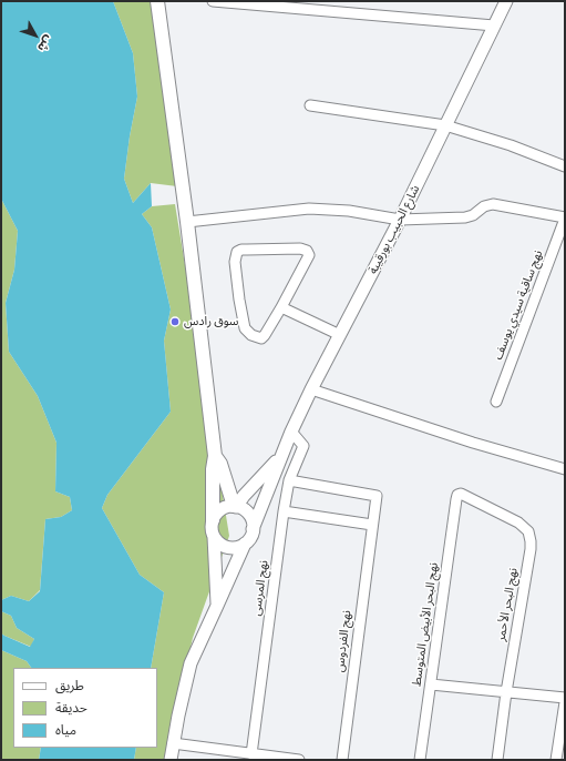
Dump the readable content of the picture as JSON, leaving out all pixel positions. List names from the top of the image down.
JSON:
{
  "streets": {
    "street": [
      "شارع الحبيب بورقيبة",
      "نهج ساقية سيدي يوسف",
      "نهج المرسى",
      "نهج البحر الأحمر",
      "نهج البحر الأبيض المتوسط",
      "نهج الفردوس"
    ]
  },
  "crossings": [
    ["شارع الحبيب بورقيبة", "نهج المرسى"],
    ["نهج المرسى", "نهج الفردوس"],
    ["نهج البحر الأحمر", "نهج البحر الأبيض المتوسط"]
  ],
  "places": ["سوق رادس"],
  "legend": ["طريق", "حديقة", "مياه"],
  "north": "bottom right"
}
